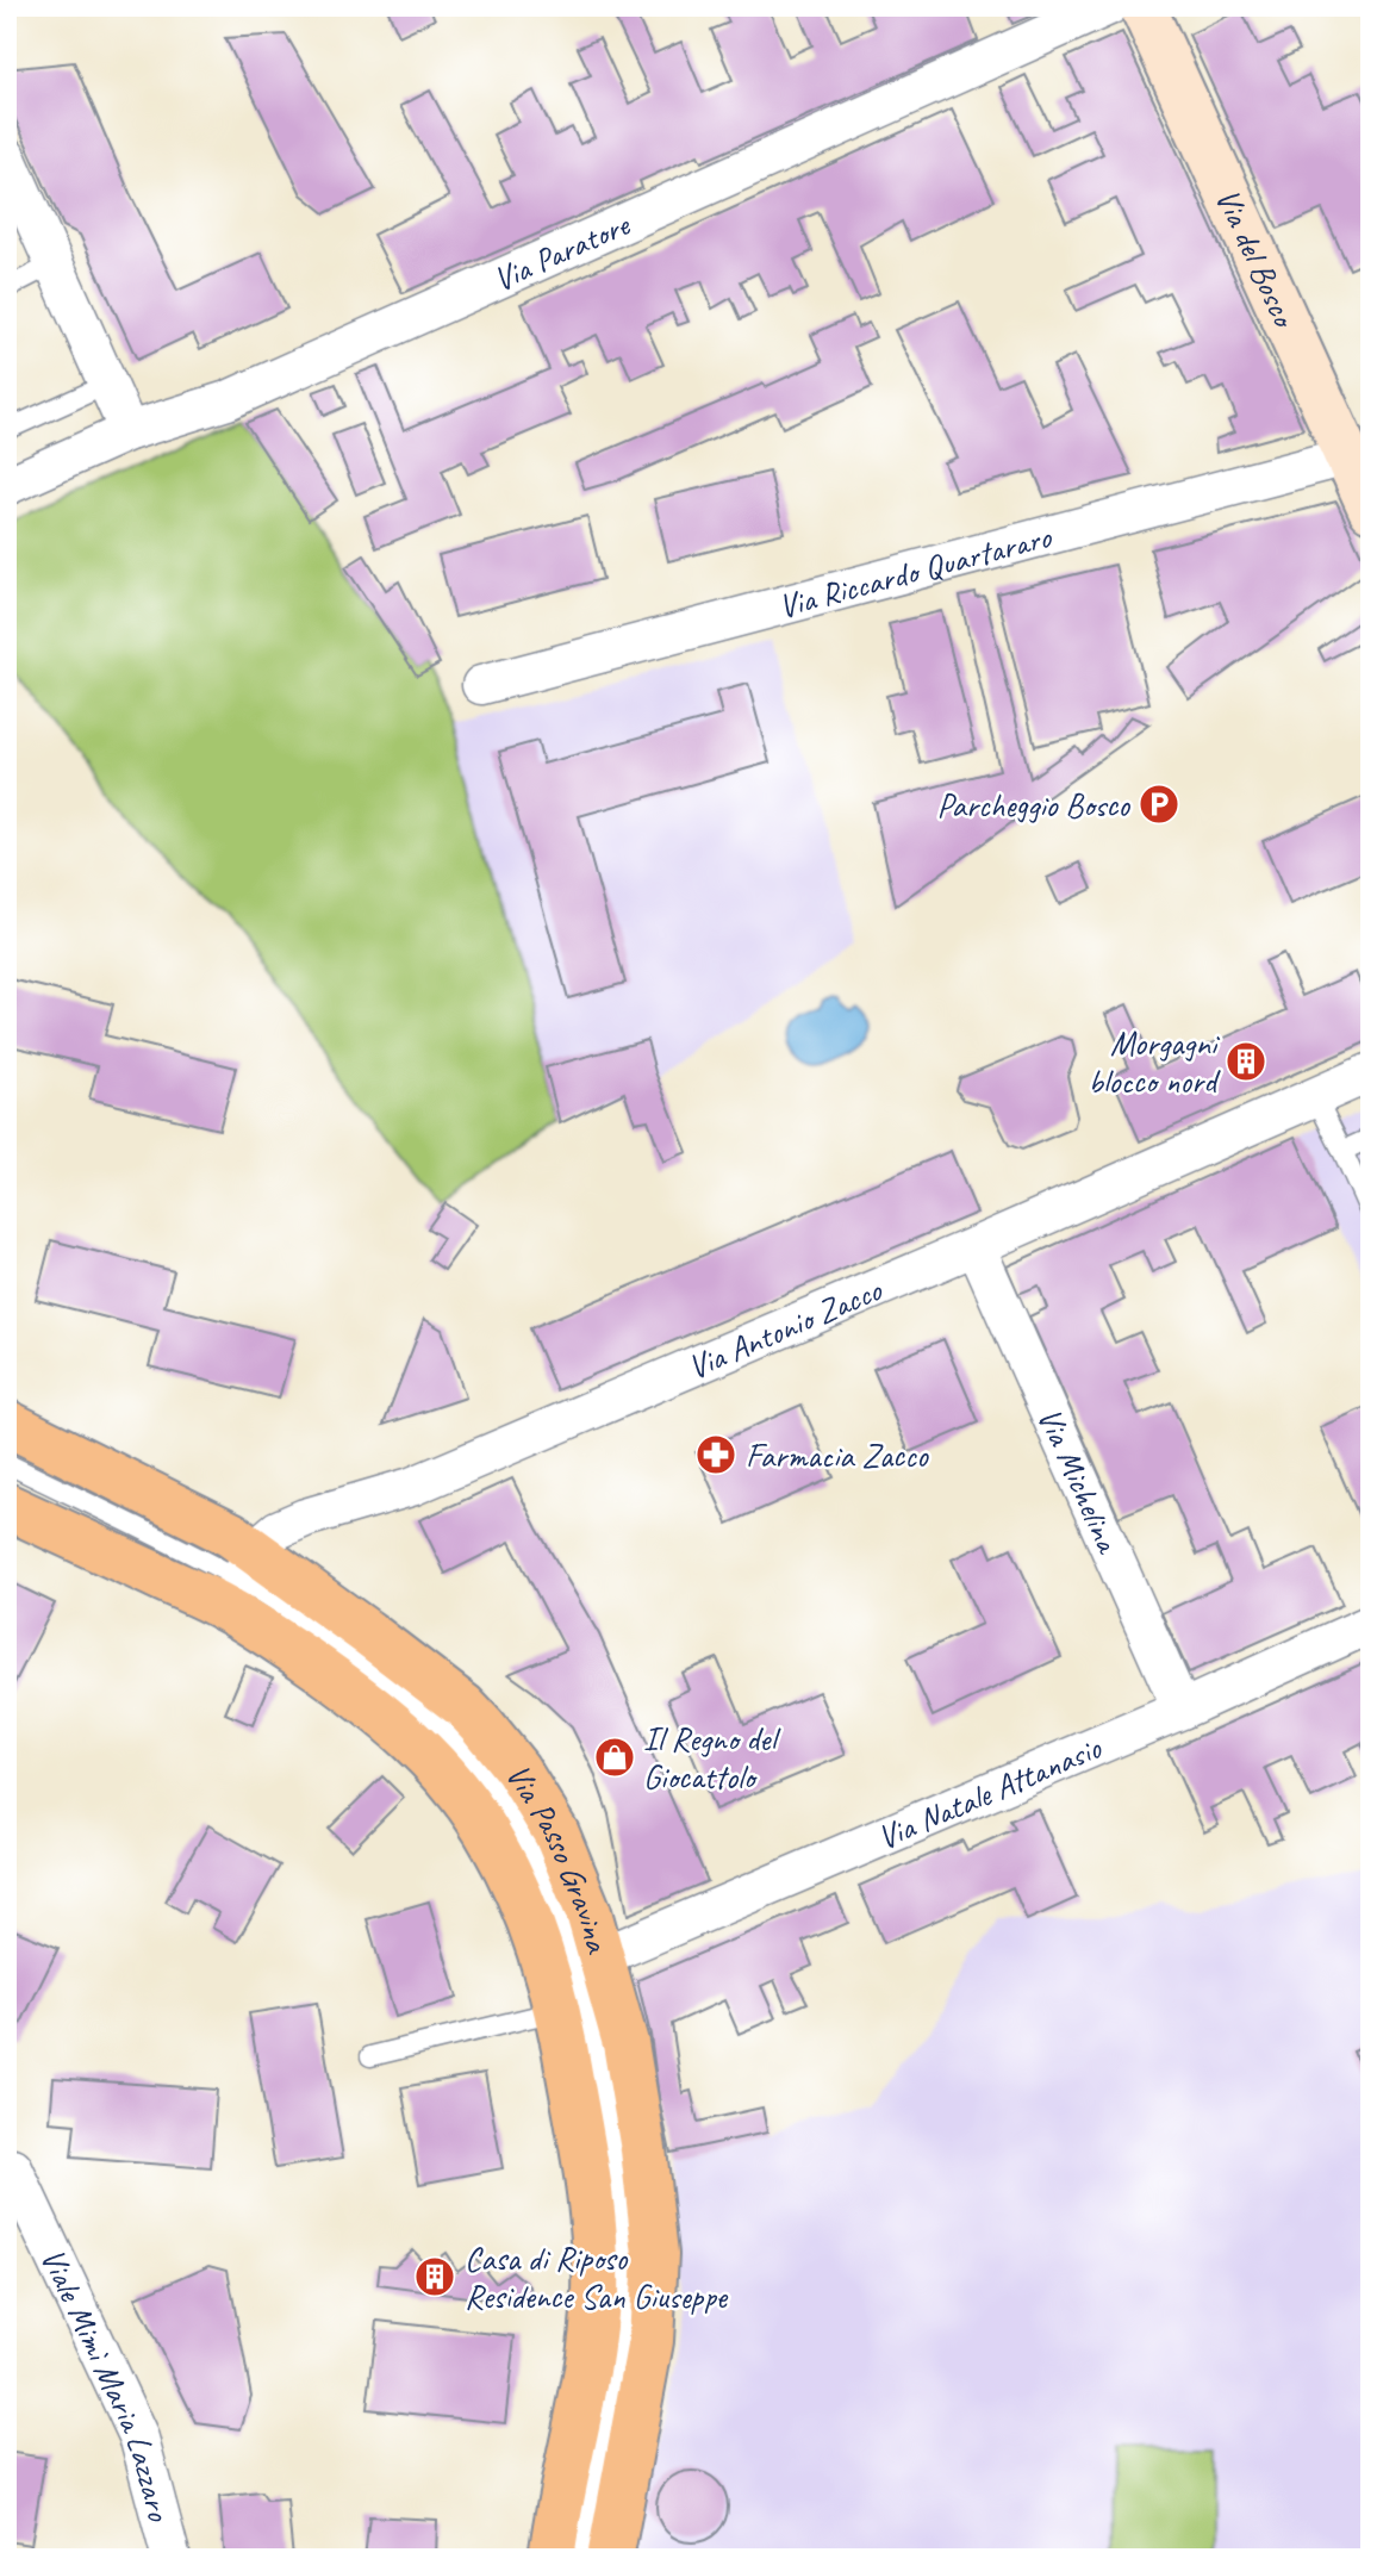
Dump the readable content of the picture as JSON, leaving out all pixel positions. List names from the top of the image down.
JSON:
{
  "streets": {
    "main road": ["Via del Bosco", "Via Passo Gravina"],
    "street": [
      "Via Paratore",
      "Via Riccardo Quartararo",
      "Via Antonio Zacco",
      "Via Michelina",
      "Via Natale Attanasio",
      "Viale Mimì Maria Lazzaro"
    ]
  },
  "crossings": [
    ["Via del Bosco", "Via Riccardo Quartararo"],
    ["Via Antonio Zacco", "Via Michelina"],
    ["Via Antonio Zacco", "Via Passo Gravina"],
    ["Via Michelina", "Via Natale Attanasio"],
    ["Via Natale Attanasio", "Via Passo Gravina"]
  ],
  "places": {
    "parking": ["Parcheggio Bosco"],
    "building": ["Morgagni blocco nord", "Casa di Riposo Residence San Giuseppe"],
    "pharmacy": ["Farmacia Zacco"],
    "shop": ["Il Regno del Giocattolo"]
  }
}
